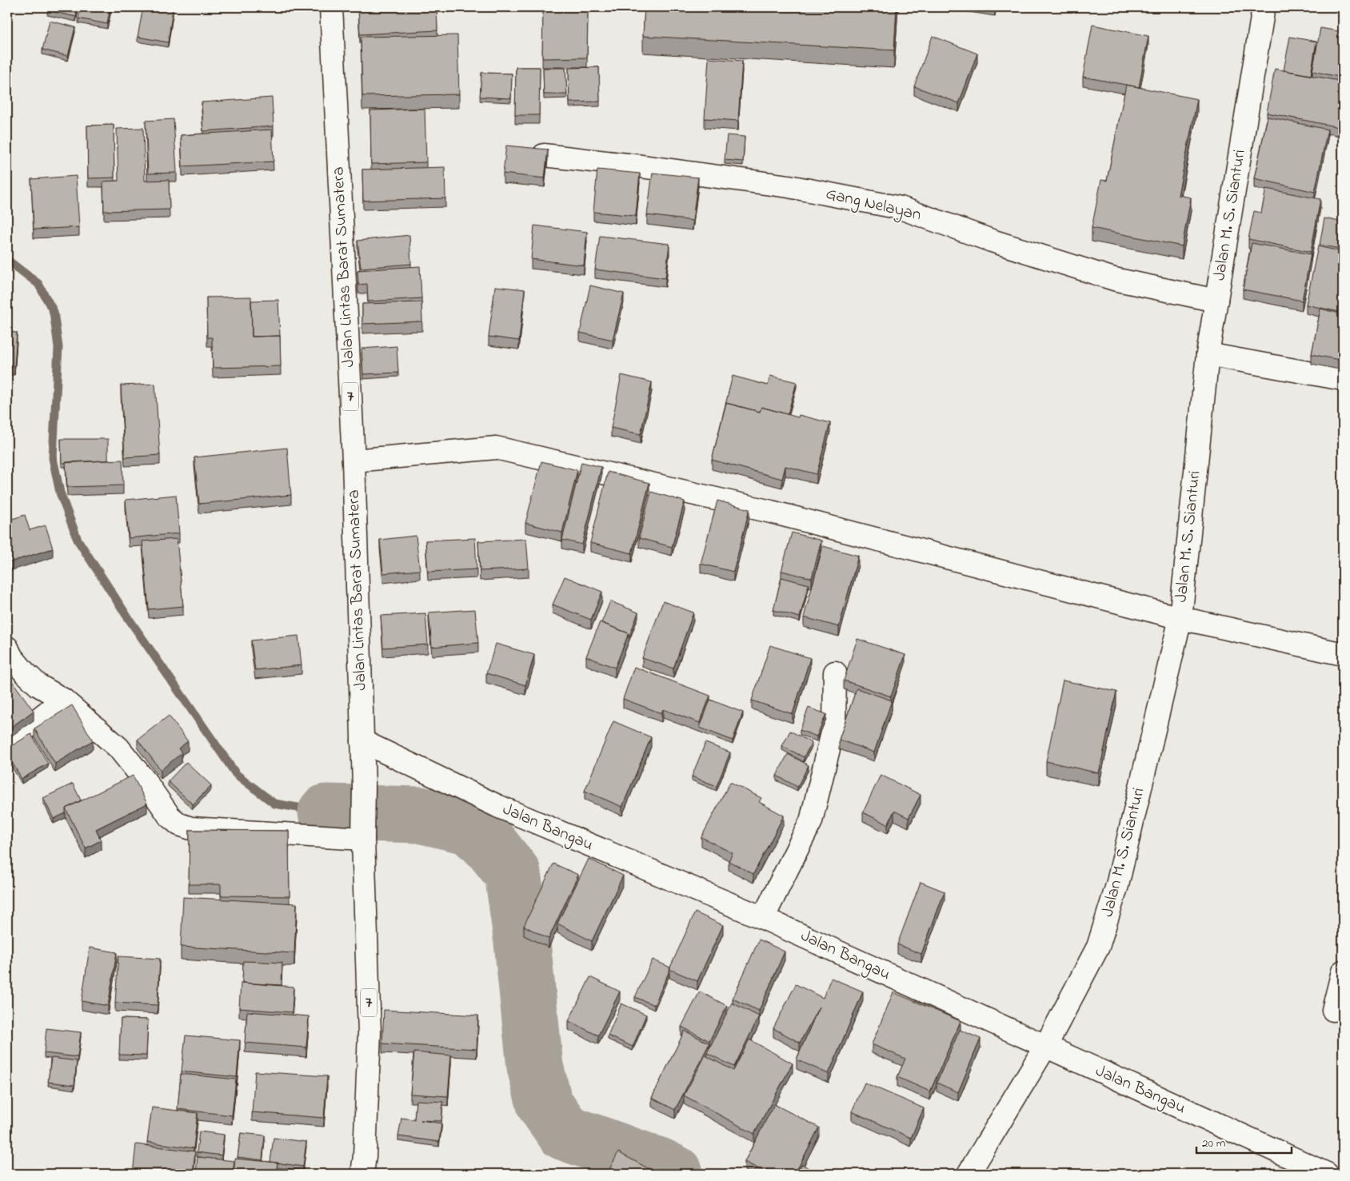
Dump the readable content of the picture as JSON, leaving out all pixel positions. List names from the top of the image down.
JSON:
{
  "streets": {
    "main road": [
      "Gang Nelayan",
      "Jalan M. S. Sianturi",
      "Jalan Lintas Barat Sumatera",
      "7",
      "Jalan Bangau"
    ]
  },
  "crossings": [
    ["Gang Nelayan", "Jalan M. S. Sianturi"],
    ["Jalan M. S. Sianturi", "Jalan Bangau"],
    ["Jalan Lintas Barat Sumatera", "Jalan Bangau"]
  ],
  "scale_bar": "20 m"
}
